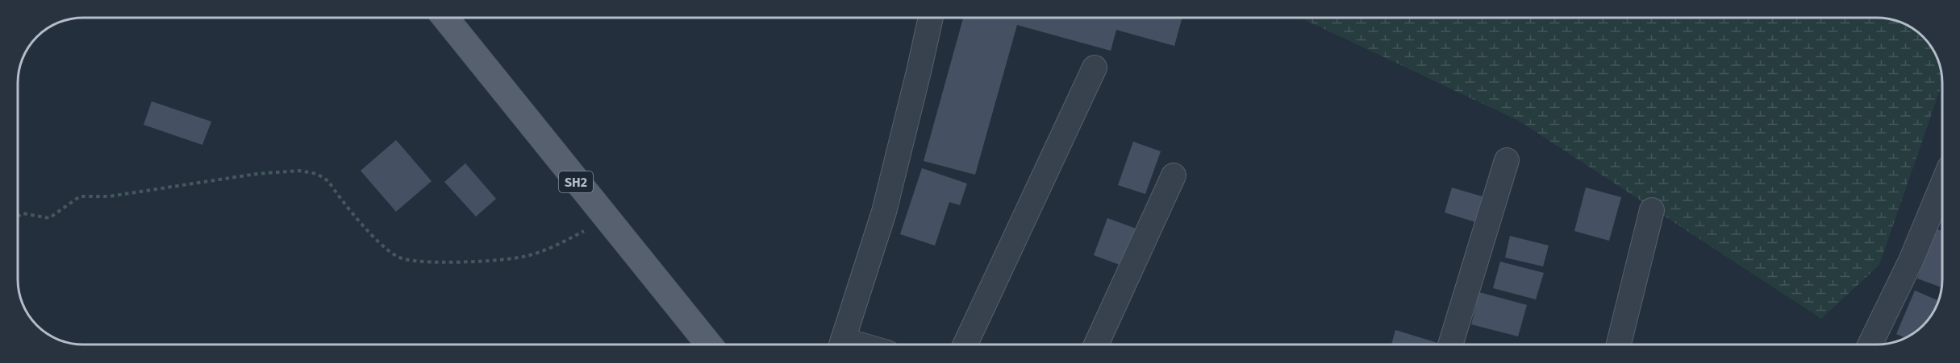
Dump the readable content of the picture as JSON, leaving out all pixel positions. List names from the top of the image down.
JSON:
{
  "streets": {
    "main road": ["SH2"]
  }
}
